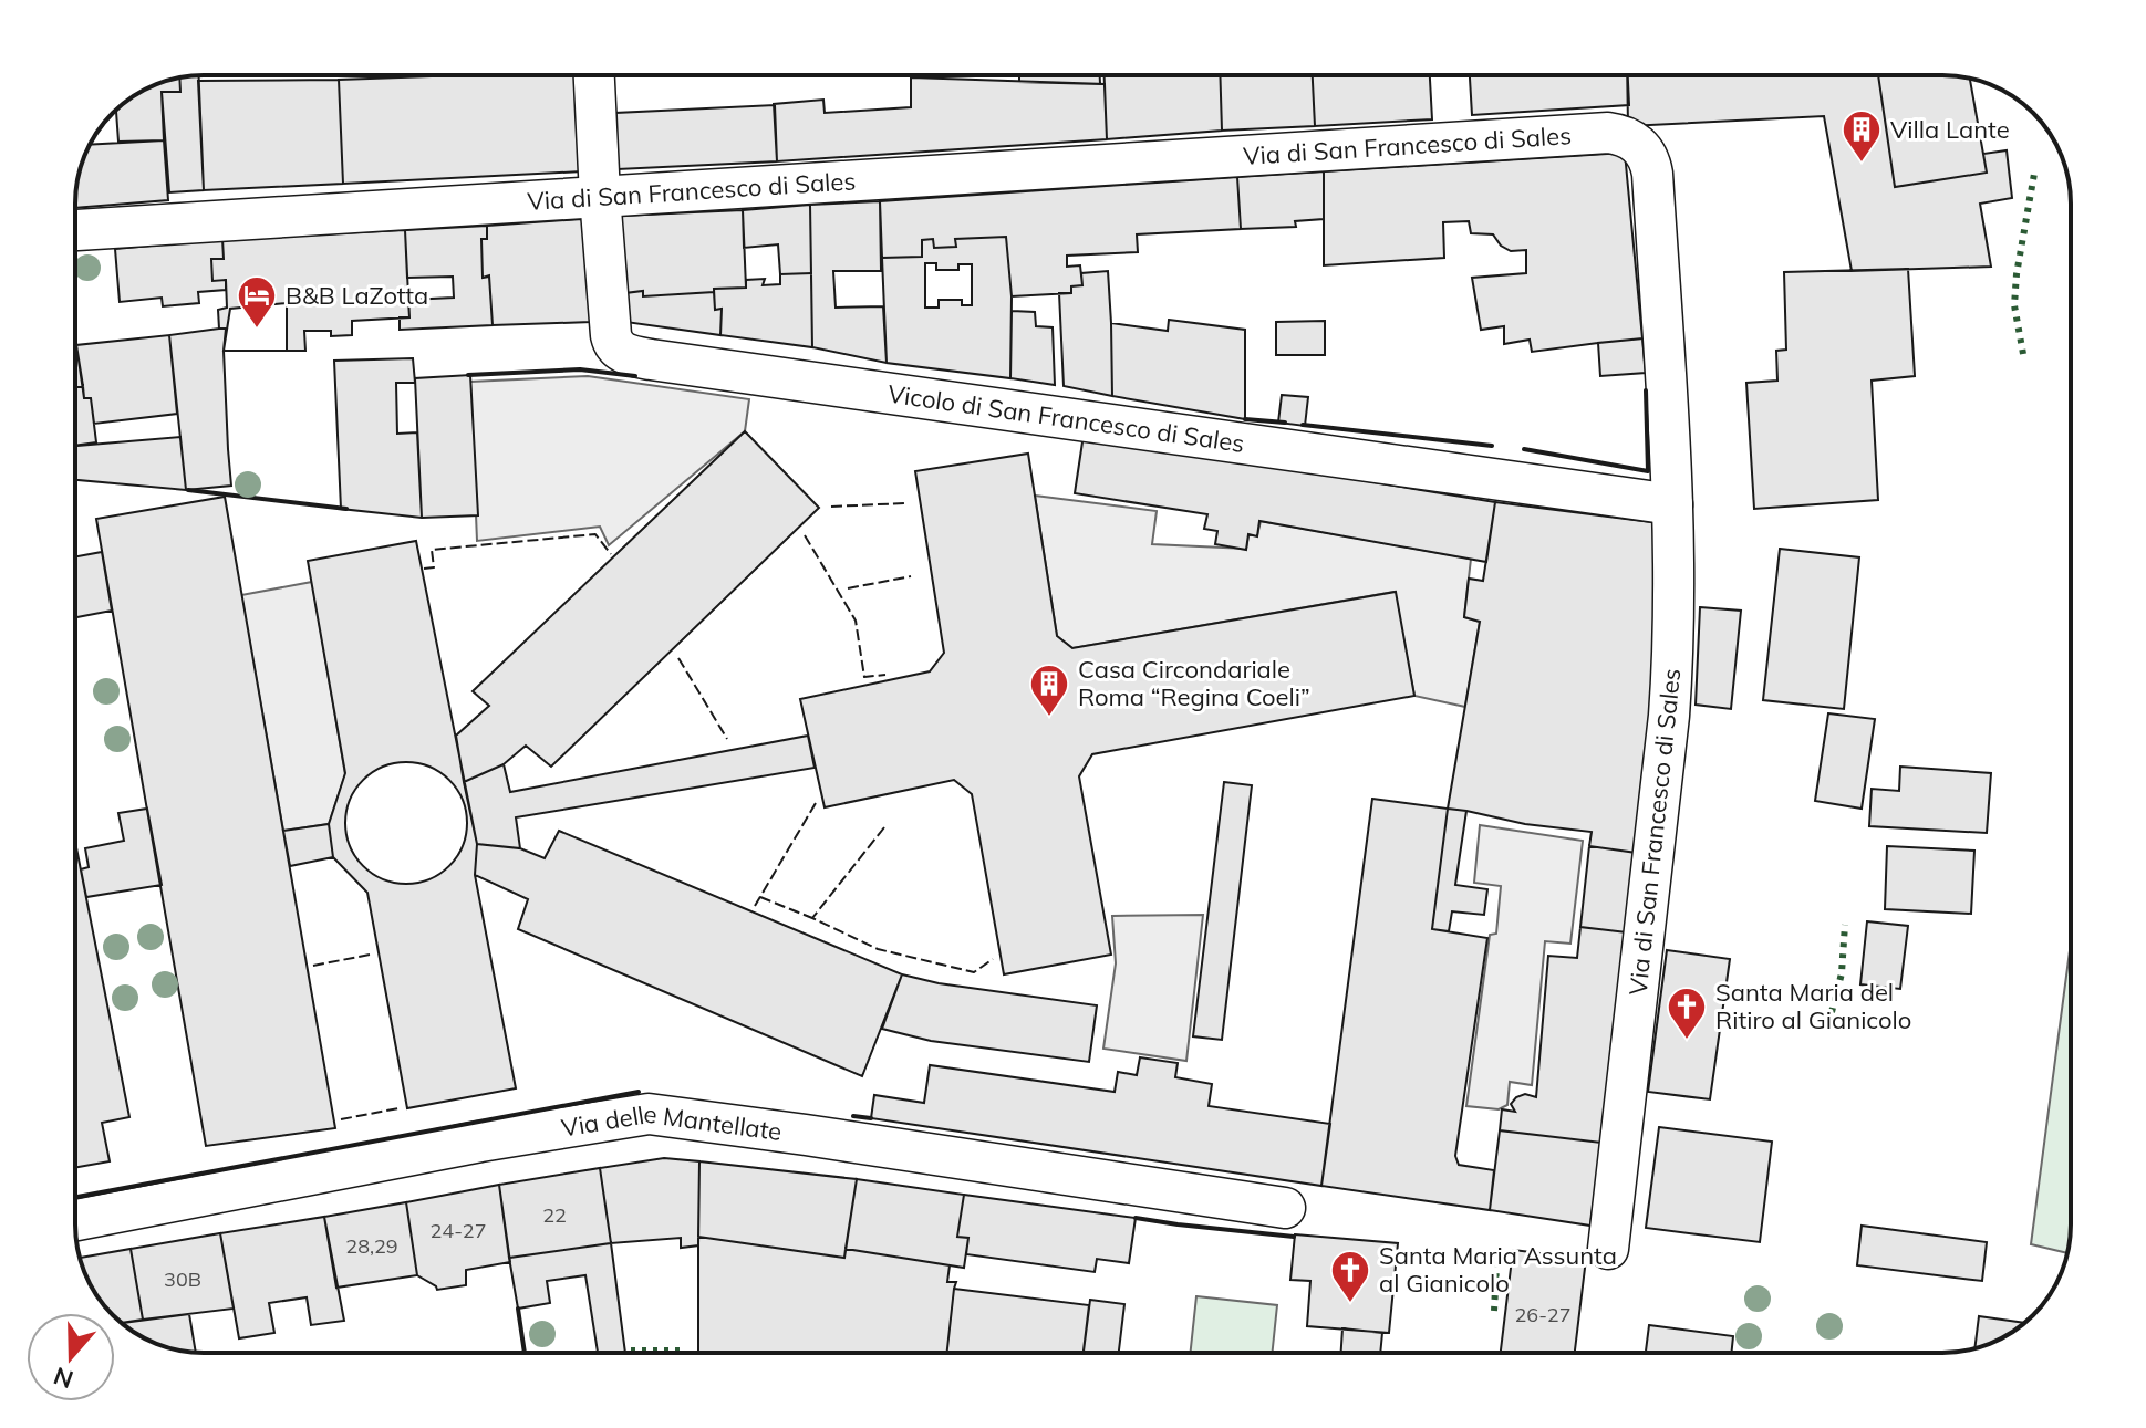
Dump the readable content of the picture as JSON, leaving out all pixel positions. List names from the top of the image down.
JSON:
{
  "streets": {
    "street": ["Via di San Francesco di Sales", "Vicolo di San Francesco di Sales", "Via delle Mantellate"]
  },
  "crossings": [
    ["Via di San Francesco di Sales", "Vicolo di San Francesco di Sales"]
  ],
  "places": {
    "building": ["Villa Lante", "Casa Circondariale Roma “Regina Coeli”"],
    "hotel": ["B&B LaZotta"],
    "church": ["Santa Maria del Ritiro al Gianicolo", "Santa Maria Assunta al Gianicolo"]
  },
  "house_numbers": [
    "22",
    "24-27",
    "28,29",
    "30B",
    "26-27"
  ],
  "north": "bottom"
}
